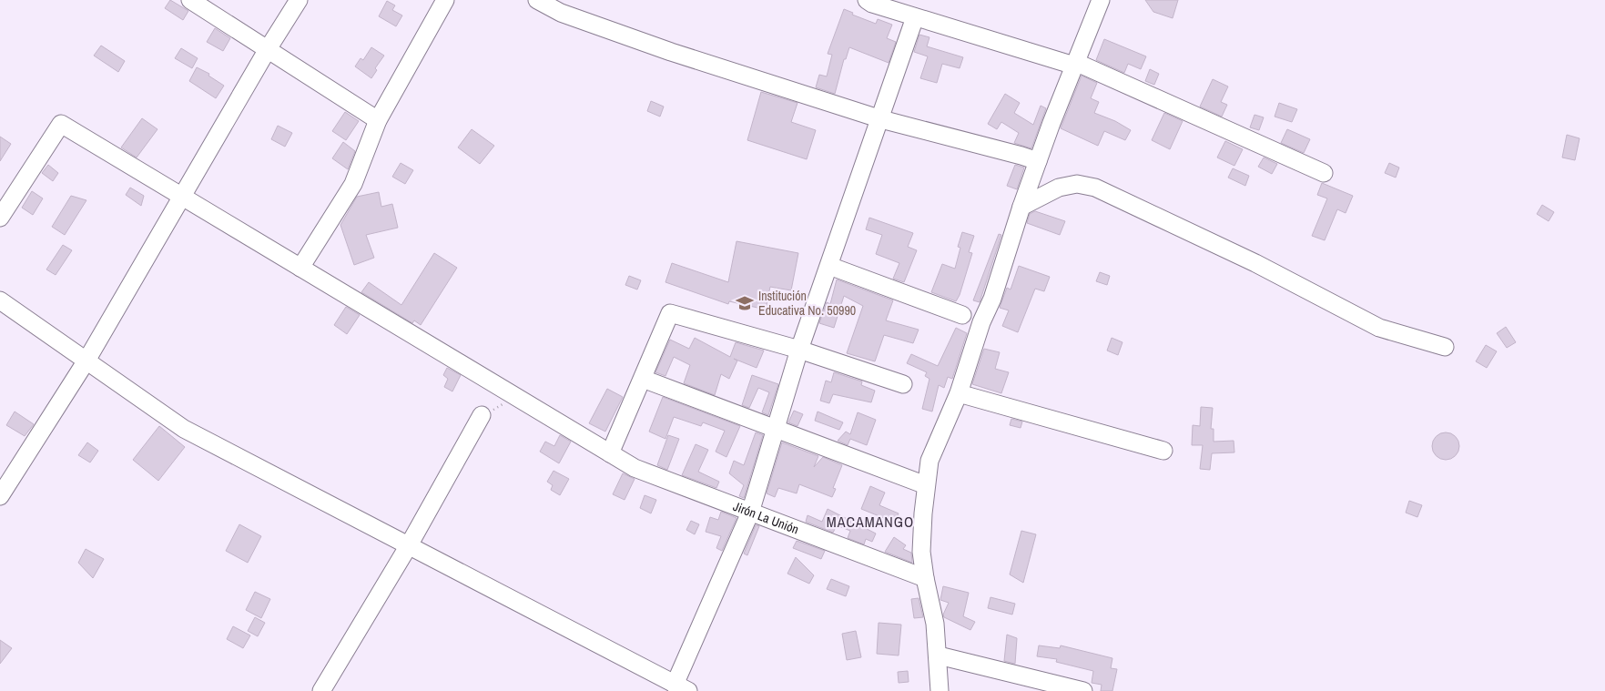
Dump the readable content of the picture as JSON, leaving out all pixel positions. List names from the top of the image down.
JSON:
{
  "streets": {
    "street": ["Jirón La Unión"]
  },
  "districts": ["MACAMANGO"],
  "places": {
    "school or university": ["Institución Educativa No. 50990"]
  }
}
